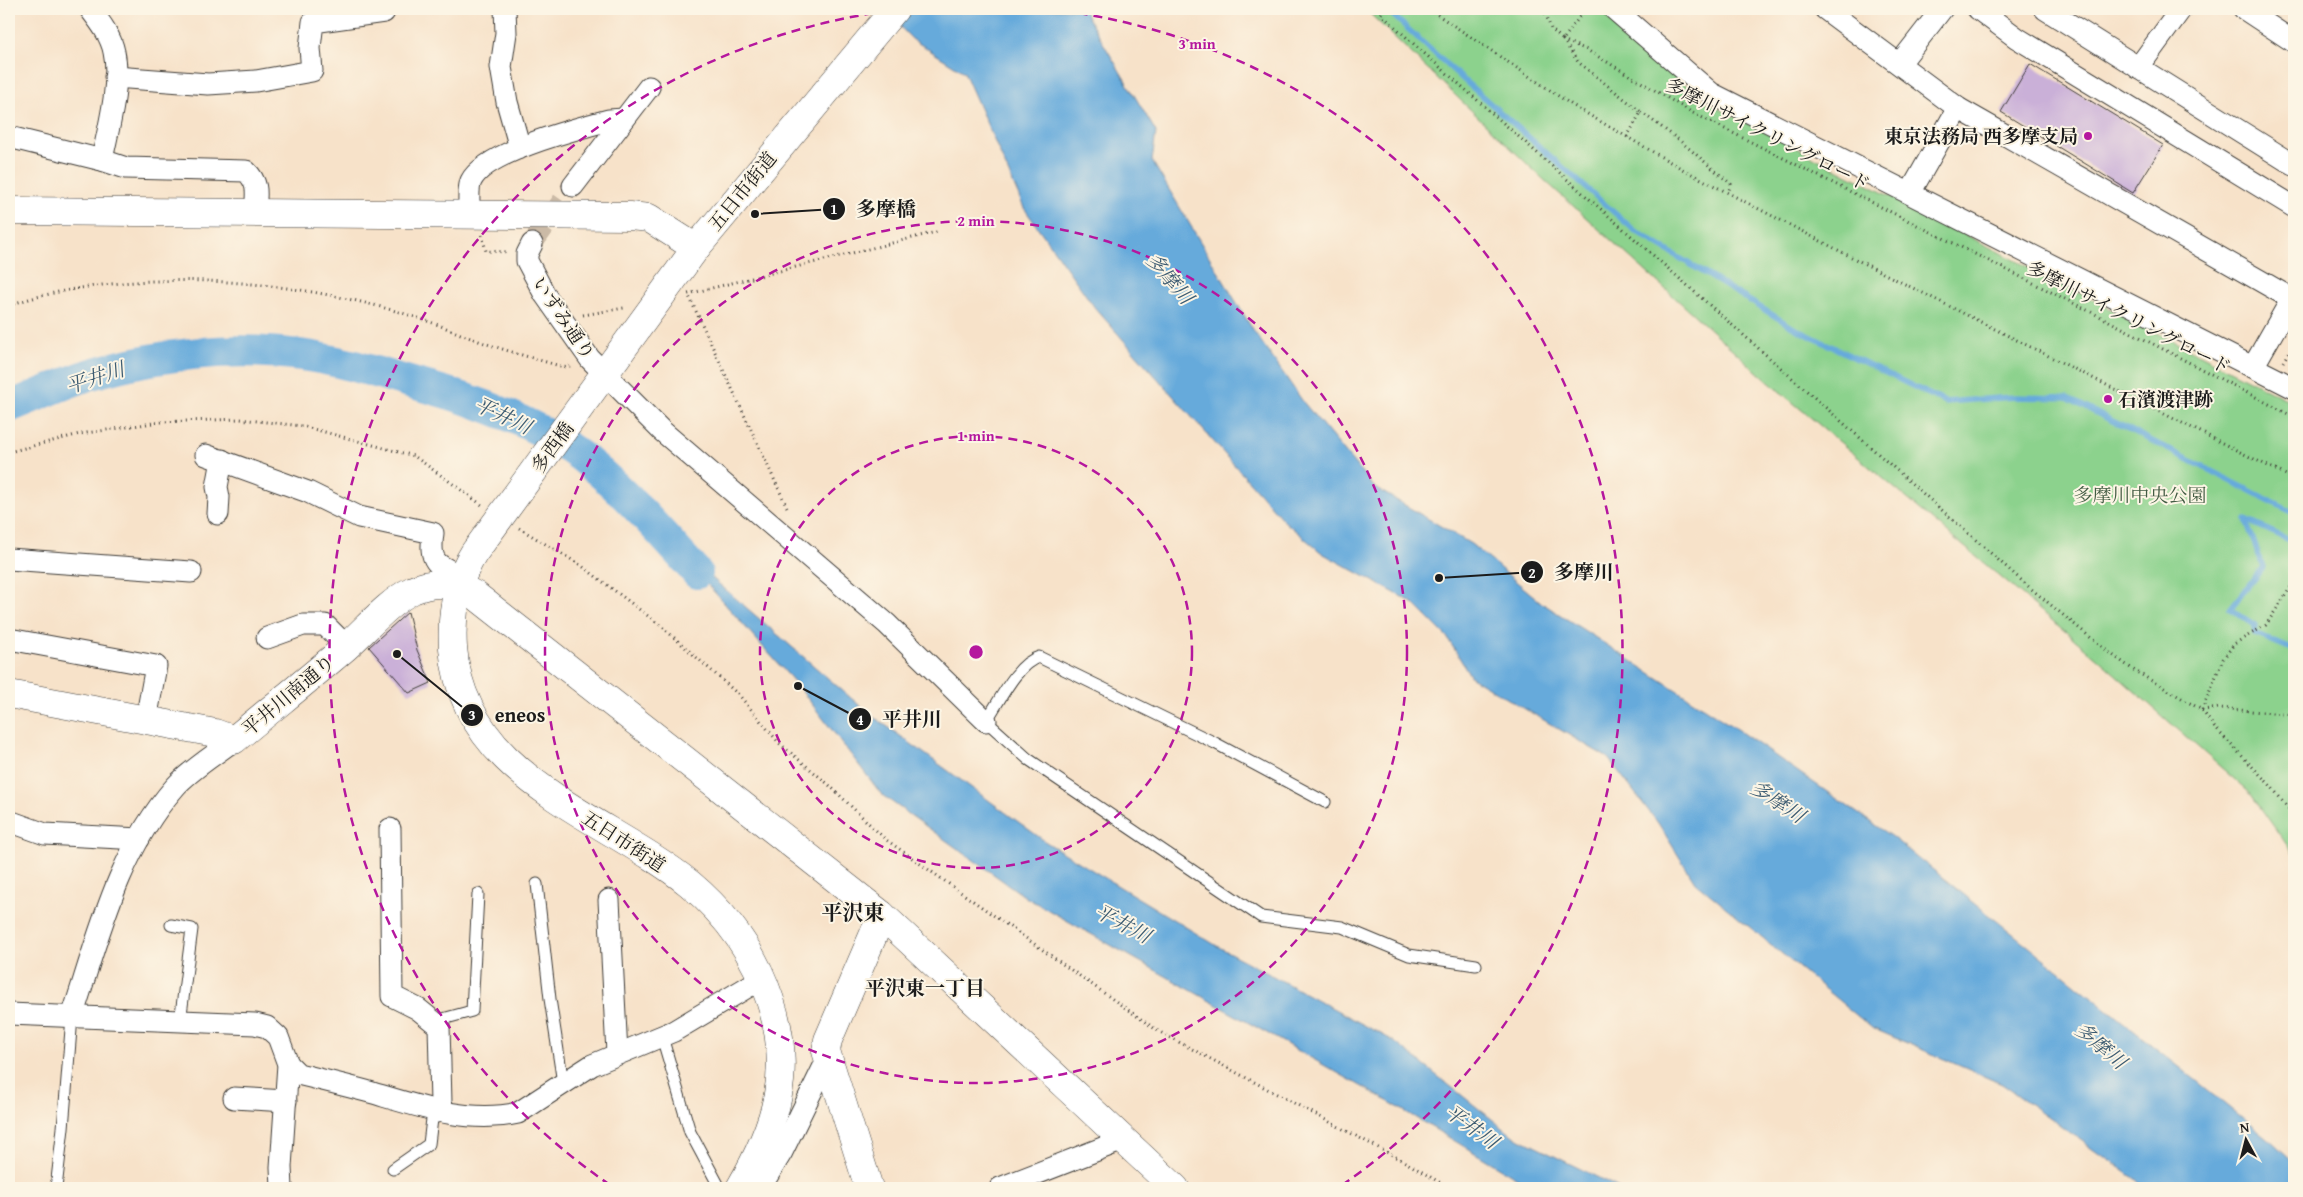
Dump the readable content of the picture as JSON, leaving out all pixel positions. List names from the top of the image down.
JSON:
{
  "streets": {
    "street": [
      "五日市街道",
      "いずみ通り",
      "多西橋",
      "平井川南通り"
    ],
    "path": ["多摩川サイクリングロード"]
  },
  "crossings": [
    ["五日市街道", "いずみ通り"],
    ["五日市街道", "多西橋"],
    ["五日市街道", "平井川南通り"],
    ["いずみ通り", "多西橋"]
  ],
  "districts": ["平沢東", "平沢東一丁目"],
  "water": ["多摩川", "平井川"],
  "parks": ["多摩川中央公園"],
  "places": [
    "東京法務局 西多摩支局",
    "多摩橋",
    "石濱渡津跡",
    "多摩川",
    "eneos",
    "平井川"
  ],
  "north": "top",
  "rings": ["3 min", "2 min", "1 min"]
}
